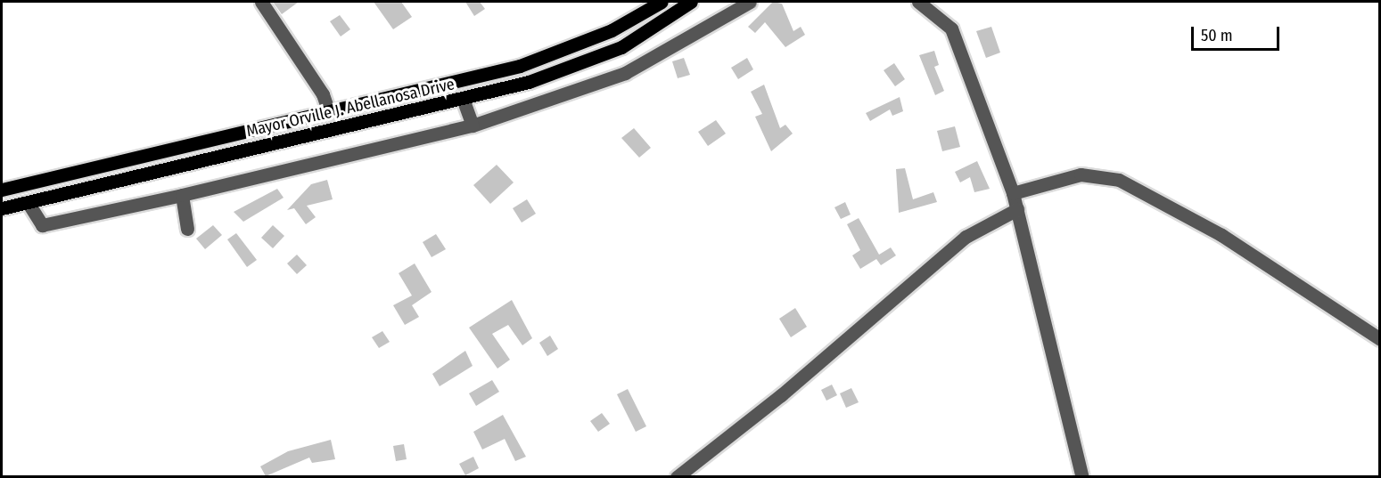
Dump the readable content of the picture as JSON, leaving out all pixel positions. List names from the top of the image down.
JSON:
{
  "streets": {
    "main road": ["Mayor Orville J. Abellanosa Drive"]
  },
  "scale_bar": "50 m"
}
